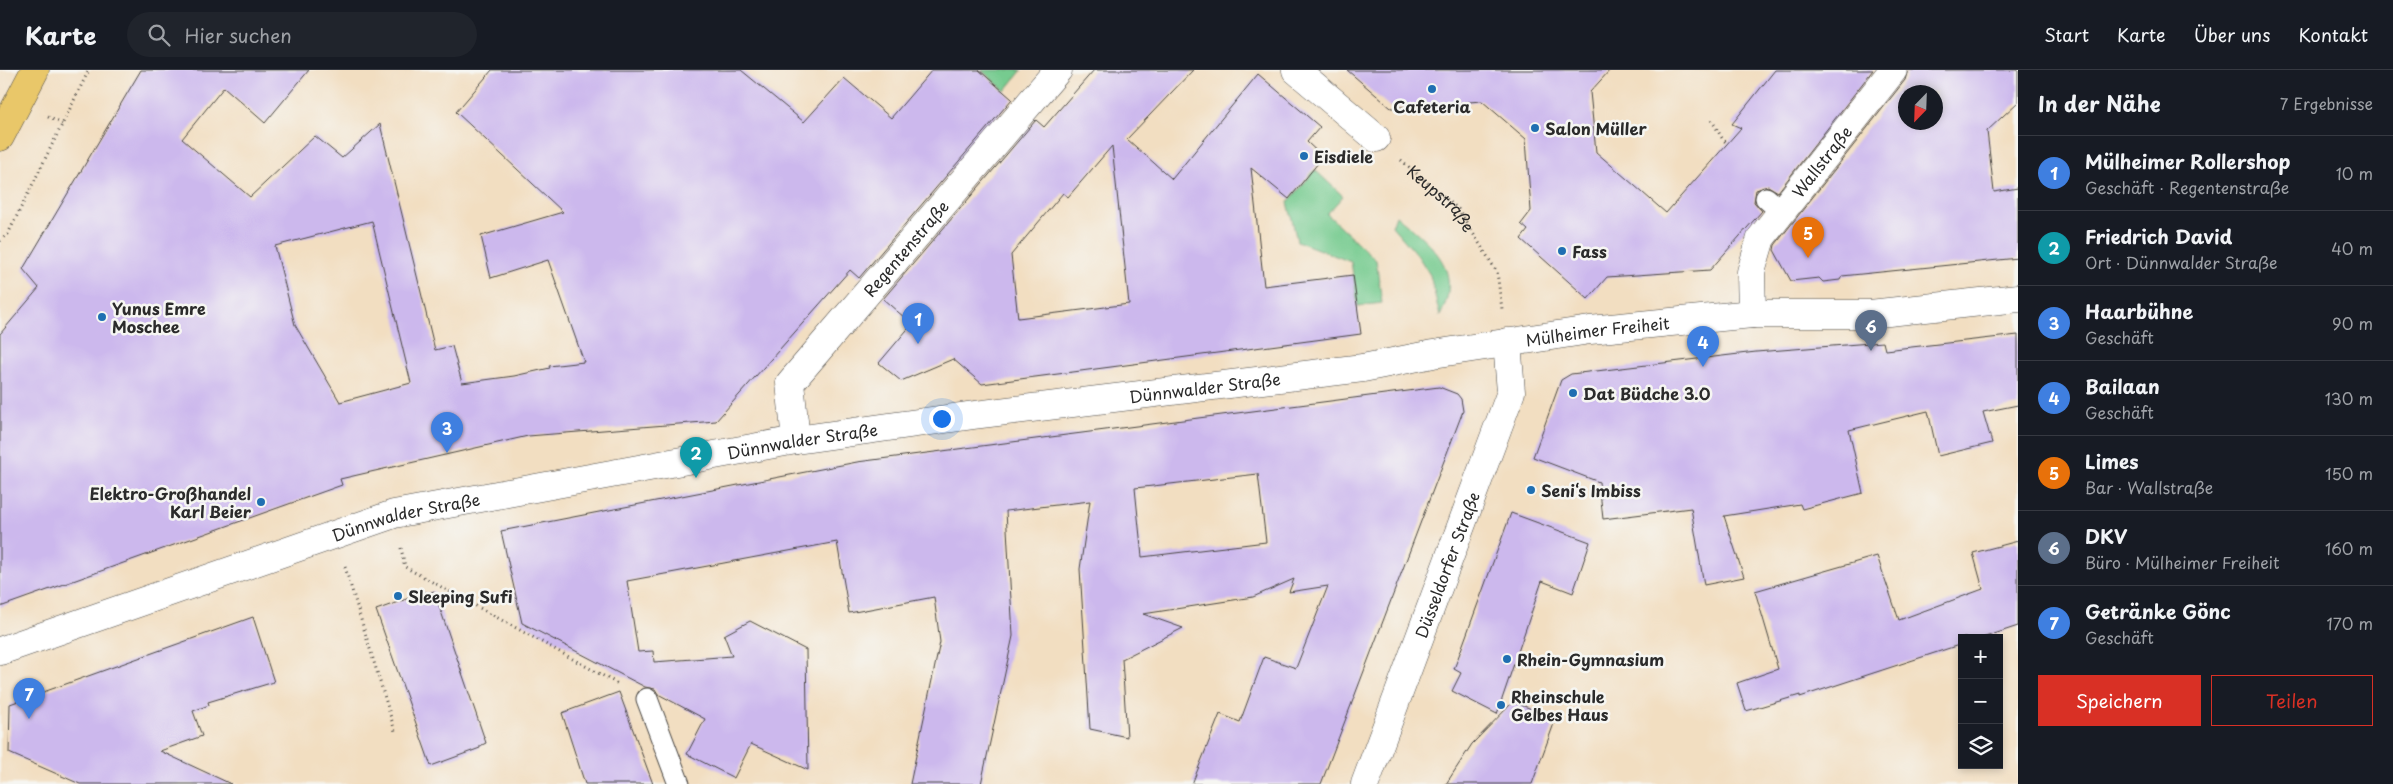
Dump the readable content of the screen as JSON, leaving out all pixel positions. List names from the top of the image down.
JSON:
{
  "streets": {
    "street": [
      "Wallstraße",
      "Regentenstraße",
      "Mülheimer Freiheit",
      "Dünnwalder Straße",
      "Düsseldorfer Straße"
    ],
    "path": ["Keupstraße"]
  },
  "crossings": [
    ["Wallstraße", "Mülheimer Freiheit"],
    ["Keupstraße", "Mülheimer Freiheit"],
    ["Keupstraße", "Dünnwalder Straße"],
    ["Keupstraße", "Düsseldorfer Straße"],
    ["Regentenstraße", "Dünnwalder Straße"],
    ["Mülheimer Freiheit", "Dünnwalder Straße"],
    ["Mülheimer Freiheit", "Düsseldorfer Straße"],
    ["Dünnwalder Straße", "Düsseldorfer Straße"]
  ],
  "places": [
    "Cafeteria",
    "Salon Müller",
    "Eisdiele",
    "Fass",
    "Yunus Emre Moschee",
    "Dat Büdche 3.0",
    "Seni‘s Imbiss",
    "Elektro-Großhandel Karl Beier",
    "Sleeping Sufi",
    "Rhein-Gymnasium",
    "Rheinschule Gelbes Haus"
  ],
  "north": "bottom left",
  "page": {
    "header": "Karte",
    "search": "Hier suchen",
    "nav": [
      "Start",
      "Karte",
      "Über uns",
      "Kontakt"
    ],
    "heading": ["In der Nähe", "7 Ergebnisse"],
    "list": [
      {
        "mark": "1",
        "name": "Mülheimer Rollershop",
        "note": "Geschäft · Regentenstraße",
        "value": "10 m"
      },
      {
        "mark": "2",
        "name": "Friedrich David",
        "note": "Ort · Dünnwalder Straße",
        "value": "40 m"
      },
      {
        "mark": "3",
        "name": "Haarbühne",
        "note": "Geschäft",
        "value": "90 m"
      },
      {
        "mark": "4",
        "name": "Bailaan",
        "note": "Geschäft",
        "value": "130 m"
      },
      {
        "mark": "5",
        "name": "Limes",
        "note": "Bar · Wallstraße",
        "value": "150 m"
      },
      {
        "mark": "6",
        "name": "DKV",
        "note": "Büro · Mülheimer Freiheit",
        "value": "160 m"
      },
      {
        "mark": "7",
        "name": "Getränke Gönc",
        "note": "Geschäft",
        "value": "170 m"
      }
    ],
    "pins": [
      "5",
      "1",
      "6",
      "4",
      "3",
      "2",
      "7"
    ],
    "map_buttons": ["+", "−"],
    "buttons": ["Speichern", "Teilen"]
  }
}
